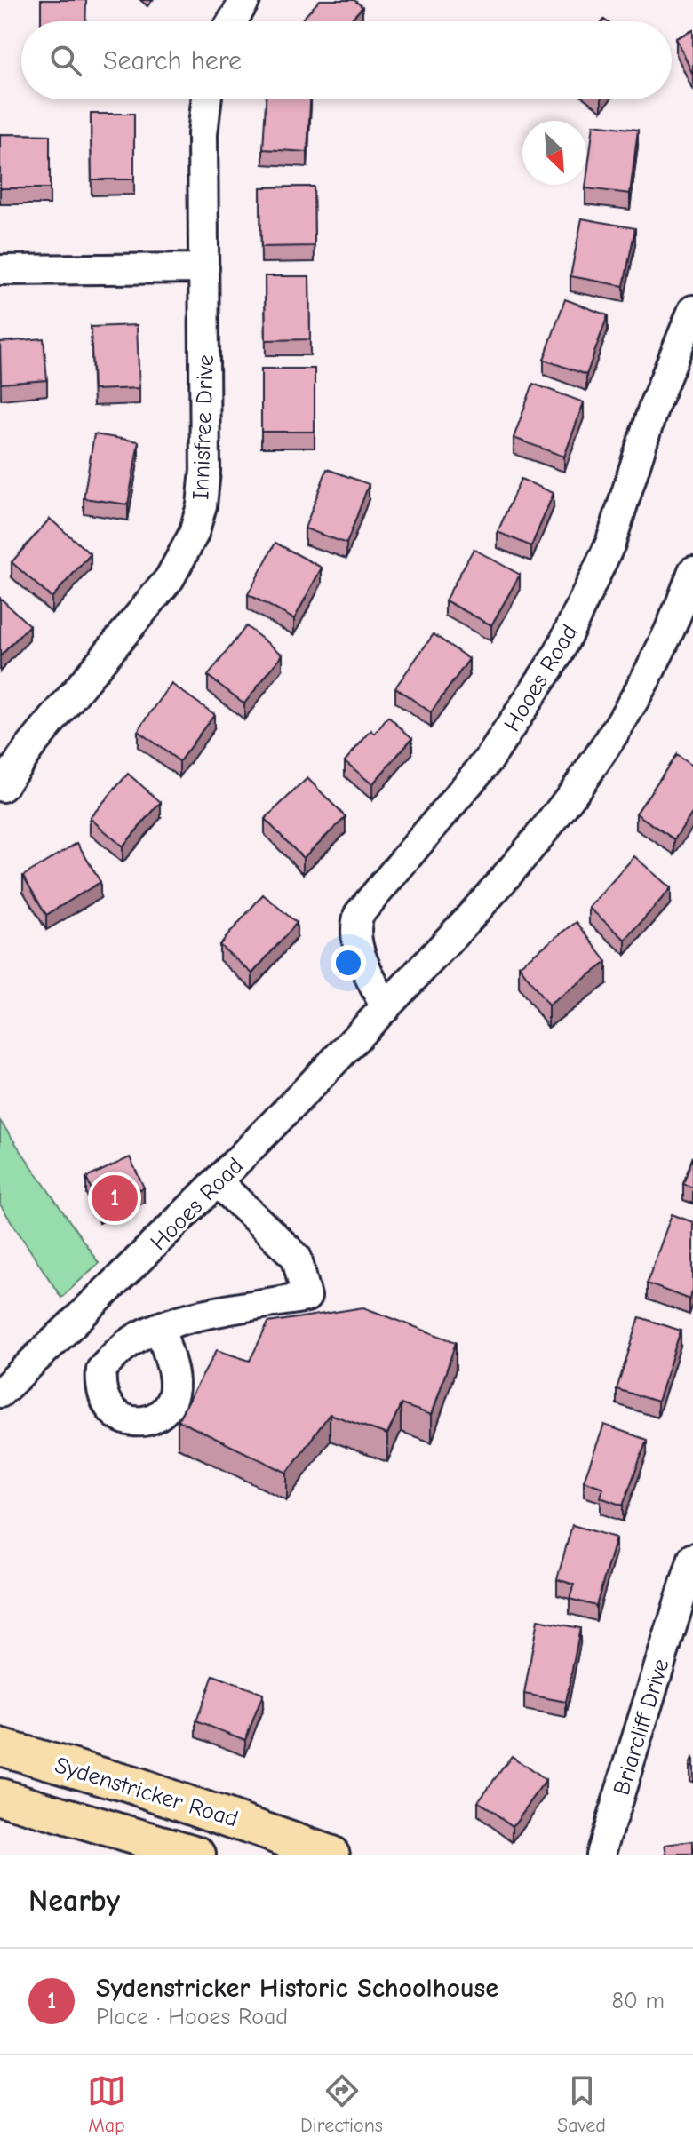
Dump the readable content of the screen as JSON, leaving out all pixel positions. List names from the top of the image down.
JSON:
{
  "streets": {
    "main road": ["Sydenstricker Road"],
    "street": ["Innisfree Drive", "Hooes Road", "Briarcliff Drive"]
  },
  "north": "bottom right",
  "page": {
    "search": "Search here",
    "pins": "1",
    "heading": "Nearby",
    "list": [
      {
        "mark": "1",
        "name": "Sydenstricker Historic Schoolhouse",
        "note": "Place · Hooes Road",
        "value": "80 m"
      }
    ],
    "nav": ["Map", "Directions", "Saved"]
  }
}
